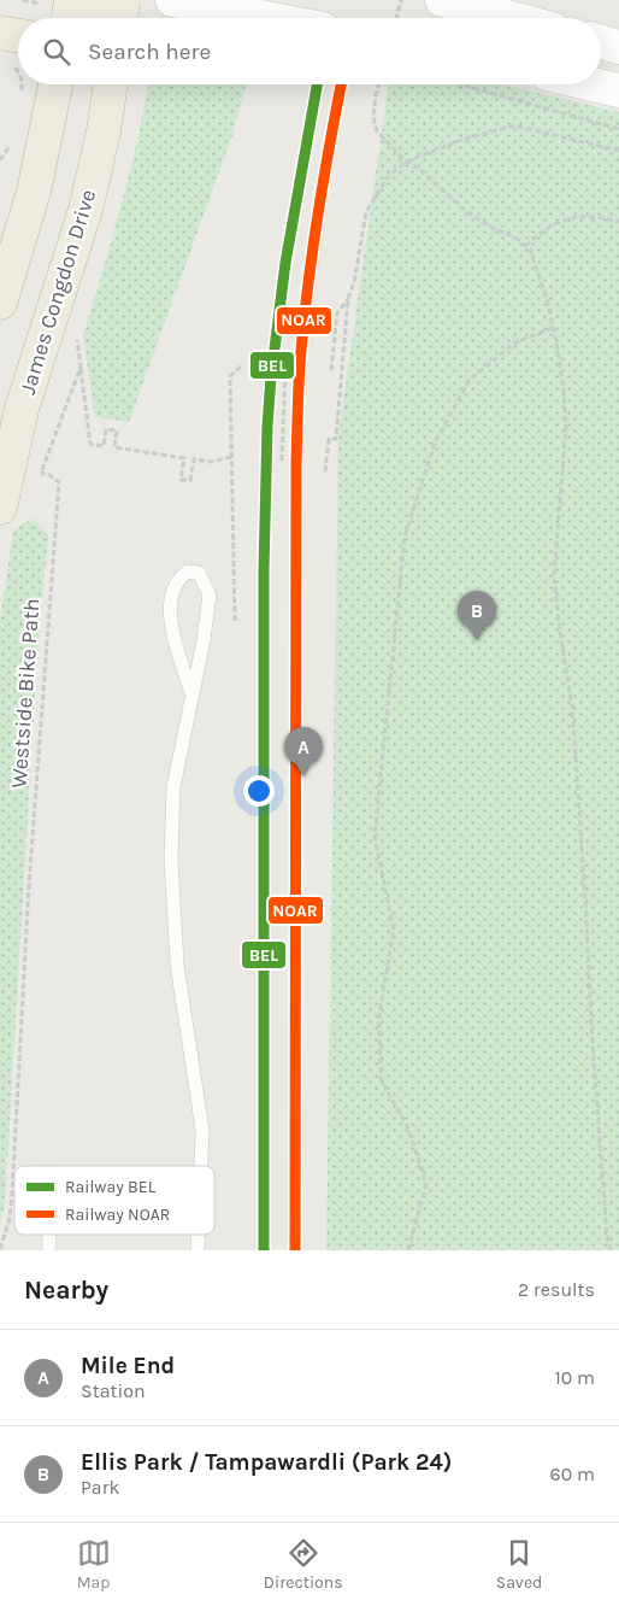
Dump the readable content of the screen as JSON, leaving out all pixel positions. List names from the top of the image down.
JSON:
{
  "streets": {
    "highway": ["James Congdon Drive"],
    "path": ["Westside Bike Path"]
  },
  "lines": ["rail line BEL", "rail line NOAR"],
  "legend": ["Railway BEL", "Railway NOAR"],
  "page": {
    "search": "Search here",
    "pins": ["B", "A"],
    "heading": ["Nearby", "2 results"],
    "list": [
      {
        "mark": "A",
        "name": "Mile End",
        "note": "Station",
        "value": "10 m"
      },
      {
        "mark": "B",
        "name": "Ellis Park / Tampawardli (Park 24)",
        "note": "Park",
        "value": "60 m"
      }
    ],
    "nav": ["Map", "Directions", "Saved"]
  }
}
